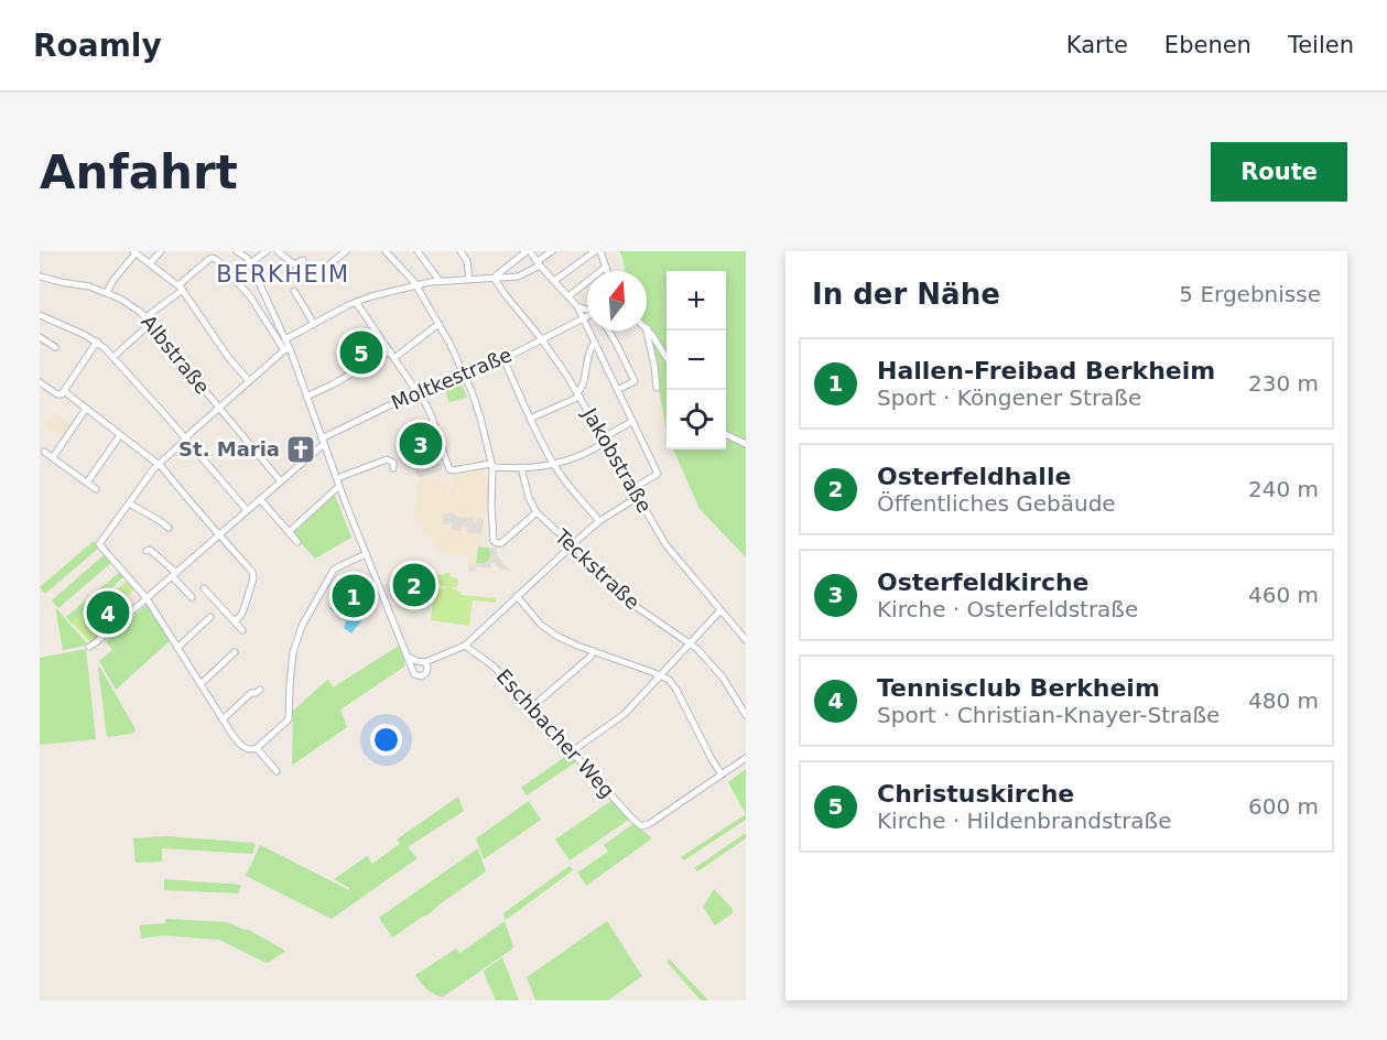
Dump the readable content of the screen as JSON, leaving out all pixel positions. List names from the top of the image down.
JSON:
{
  "streets": {
    "street": [
      "Albstraße",
      "Moltkestraße",
      "Jakobstraße",
      "Teckstraße",
      "Eschbacher Weg"
    ]
  },
  "crossings": [
    ["Albstraße", "Moltkestraße"],
    ["Moltkestraße", "Jakobstraße"]
  ],
  "districts": ["BERKHEIM"],
  "places": {
    "church": ["St. Maria"]
  },
  "north": "top",
  "page": {
    "header": "Roamly",
    "nav": ["Karte", "Ebenen", "Teilen"],
    "buttons": "Route",
    "title": "Anfahrt",
    "heading": ["In der Nähe", "5 Ergebnisse"],
    "map_buttons": ["+", "−"],
    "pins": [
      "5",
      "3",
      "2",
      "1",
      "4"
    ],
    "list": [
      {
        "mark": "1",
        "name": "Hallen-Freibad Berkheim",
        "note": "Sport · Köngener Straße",
        "value": "230 m"
      },
      {
        "mark": "2",
        "name": "Osterfeldhalle",
        "note": "Öffentliches Gebäude",
        "value": "240 m"
      },
      {
        "mark": "3",
        "name": "Osterfeldkirche",
        "note": "Kirche · Osterfeldstraße",
        "value": "460 m"
      },
      {
        "mark": "4",
        "name": "Tennisclub Berkheim",
        "note": "Sport · Christian-Knayer-Straße",
        "value": "480 m"
      },
      {
        "mark": "5",
        "name": "Christuskirche",
        "note": "Kirche · Hildenbrandstraße",
        "value": "600 m"
      }
    ]
  }
}
